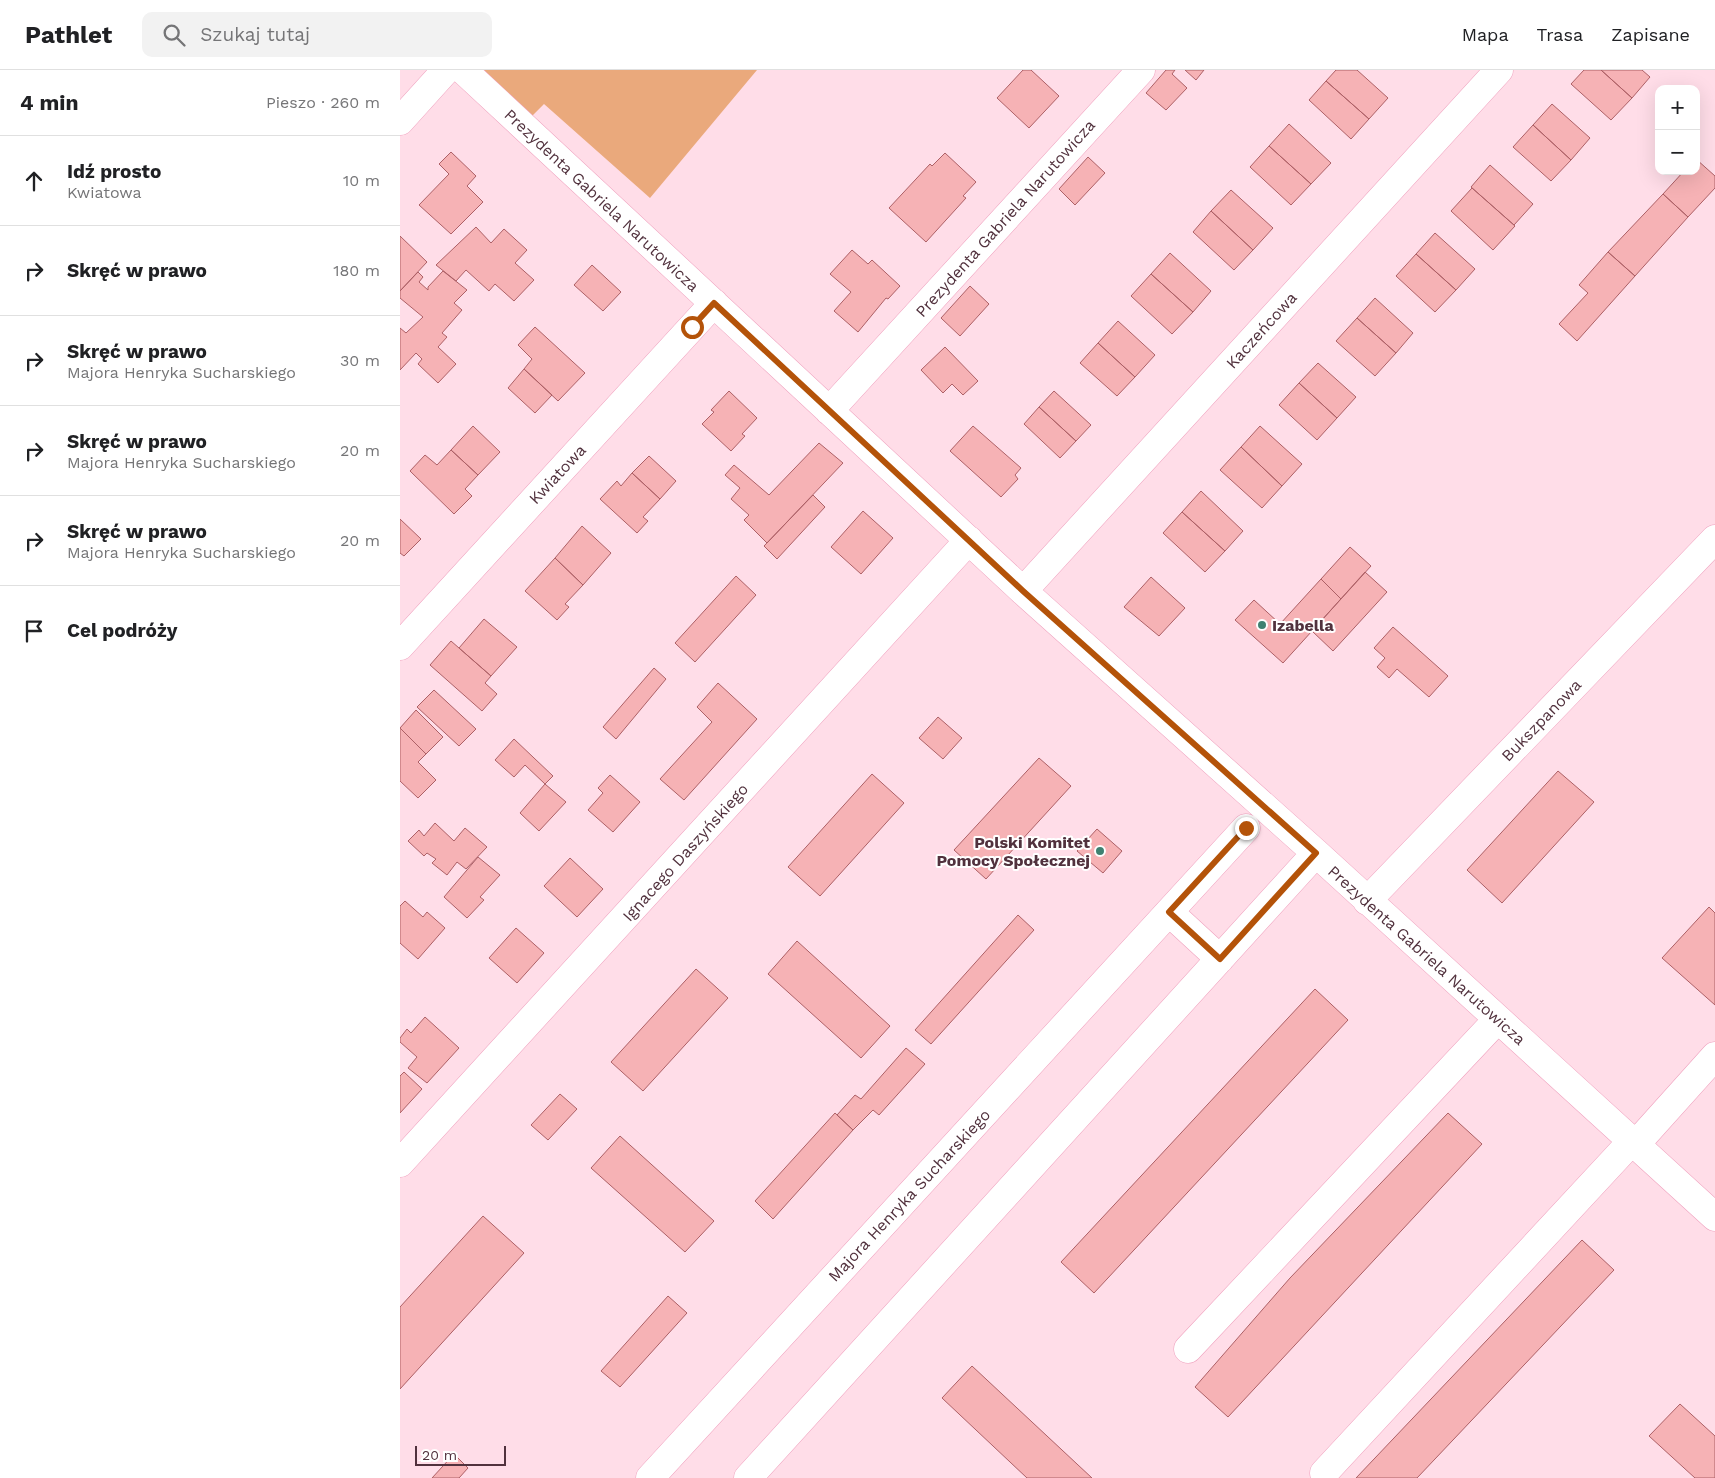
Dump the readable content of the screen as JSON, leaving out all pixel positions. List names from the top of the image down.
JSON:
{
  "streets": {
    "street": [
      "Prezydenta Gabriela Narutowicza",
      "Kaczeńcowa",
      "Kwiatowa",
      "Bukszpanowa",
      "Ignacego Daszyńskiego",
      "Majora Henryka Sucharskiego"
    ]
  },
  "crossings": [
    ["Prezydenta Gabriela Narutowicza", "Kaczeńcowa"],
    ["Prezydenta Gabriela Narutowicza", "Kwiatowa"],
    ["Prezydenta Gabriela Narutowicza", "Bukszpanowa"],
    ["Prezydenta Gabriela Narutowicza", "Ignacego Daszyńskiego"]
  ],
  "places": ["Izabella", "Polski Komitet Pomocy Społecznej"],
  "scale_bar": "20 m",
  "page": {
    "header": "Pathlet",
    "search": "Szukaj tutaj",
    "nav": ["Mapa", "Trasa", "Zapisane"],
    "heading": ["4 min", "Pieszo · 260 m"],
    "map_buttons": ["+", "−"],
    "list": [
      ["Idź prosto", "Kwiatowa", "10 m"],
      ["Skręć w prawo", "180 m"],
      ["Skręć w prawo", "Majora Henryka Sucharskiego", "30 m"],
      ["Skręć w prawo", "Majora Henryka Sucharskiego", "20 m"],
      ["Skręć w prawo", "Majora Henryka Sucharskiego", "20 m"],
      "Cel podróży"
    ],
    "scale": "20 m"
  }
}
